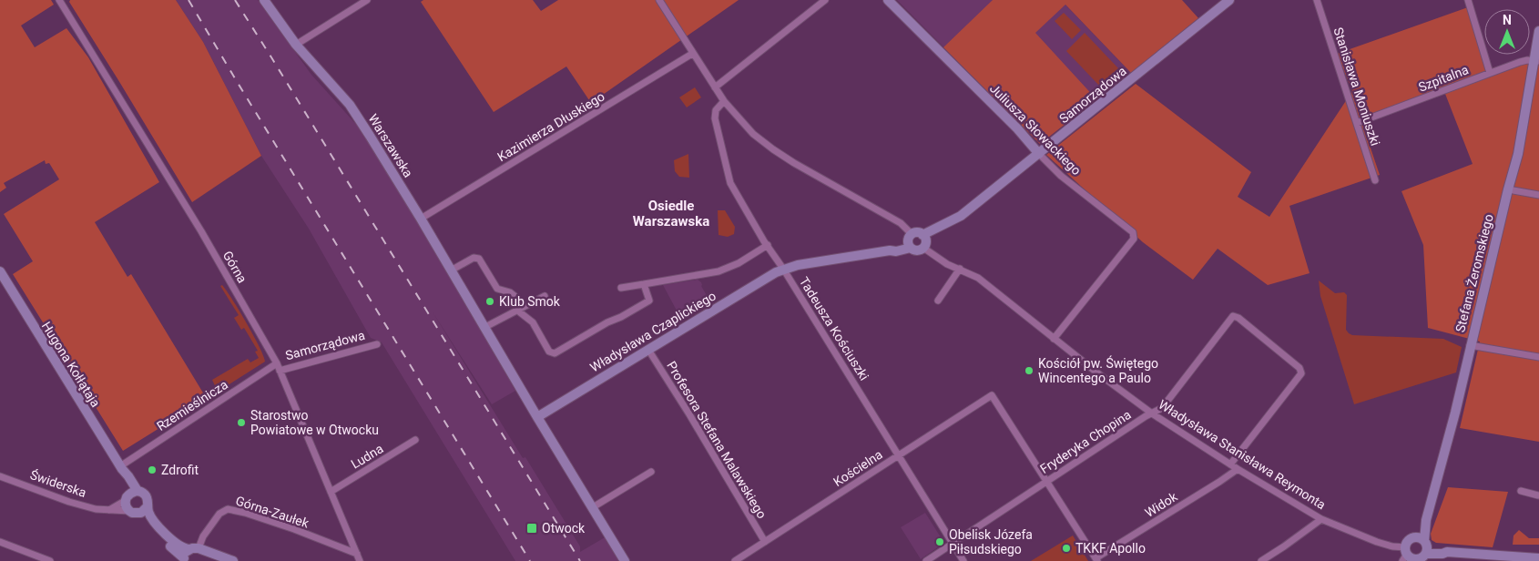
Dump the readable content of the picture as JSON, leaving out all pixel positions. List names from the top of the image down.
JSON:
{
  "streets": {
    "main road": [
      "Samorządowa",
      "Juliusza Słowackiego",
      "Warszawska",
      "Stefana Żeromskiego",
      "Władysława Czaplickiego",
      "Hugona Kołłątaja",
      "Władysława Stanisława Reymonta"
    ],
    "street": [
      "Szpitalna",
      "Stanisława Moniuszki",
      "Kazimierza Dłuskiego",
      "Górna",
      "Tadeusza Kościuszki",
      "Rzemieślnicza",
      "Profesora Stefana Malawskiego",
      "Fryderyka Chopina",
      "Ludna",
      "Kościelna",
      "Świderska",
      "Widok",
      "Górna-Zaułek"
    ]
  },
  "crossings": [
    ["Szpitalna", "Stanisława Moniuszki"],
    ["Szpitalna", "Stefana Żeromskiego"],
    ["Samorządowa", "Juliusza Słowackiego"],
    ["Samorządowa", "Górna"],
    ["Samorządowa", "Władysława Stanisława Reymonta"],
    ["Kazimierza Dłuskiego", "Warszawska"],
    ["Juliusza Słowackiego", "Władysława Stanisława Reymonta"],
    ["Warszawska", "Władysława Czaplickiego"],
    ["Górna", "Rzemieślnicza"],
    ["Górna", "Ludna"],
    ["Górna", "Górna-Zaułek"],
    ["Stefana Żeromskiego", "Władysława Stanisława Reymonta"],
    ["Tadeusza Kościuszki", "Władysława Czaplickiego"],
    ["Tadeusza Kościuszki", "Fryderyka Chopina"],
    ["Tadeusza Kościuszki", "Kościelna"],
    ["Władysława Czaplickiego", "Profesora Stefana Malawskiego"],
    ["Hugona Kołłątaja", "Rzemieślnicza"],
    ["Hugona Kołłątaja", "Świderska"],
    ["Profesora Stefana Malawskiego", "Kościelna"],
    ["Fryderyka Chopina", "Władysława Stanisława Reymonta"],
    ["Fryderyka Chopina", "Kościelna"],
    ["Władysława Stanisława Reymonta", "Widok"]
  ],
  "districts": ["Osiedle Warszawska"],
  "places": {
    "other": [
      "Klub Smok",
      "Kościół pw. Świętego Wincentego a Paulo",
      "Starostwo Powiatowe w Otwocku",
      "Zdrofit",
      "Obelisk Józefa Piłsudskiego",
      "TKKF Apollo"
    ],
    "transit": ["Otwock"]
  },
  "north": "top"
}
